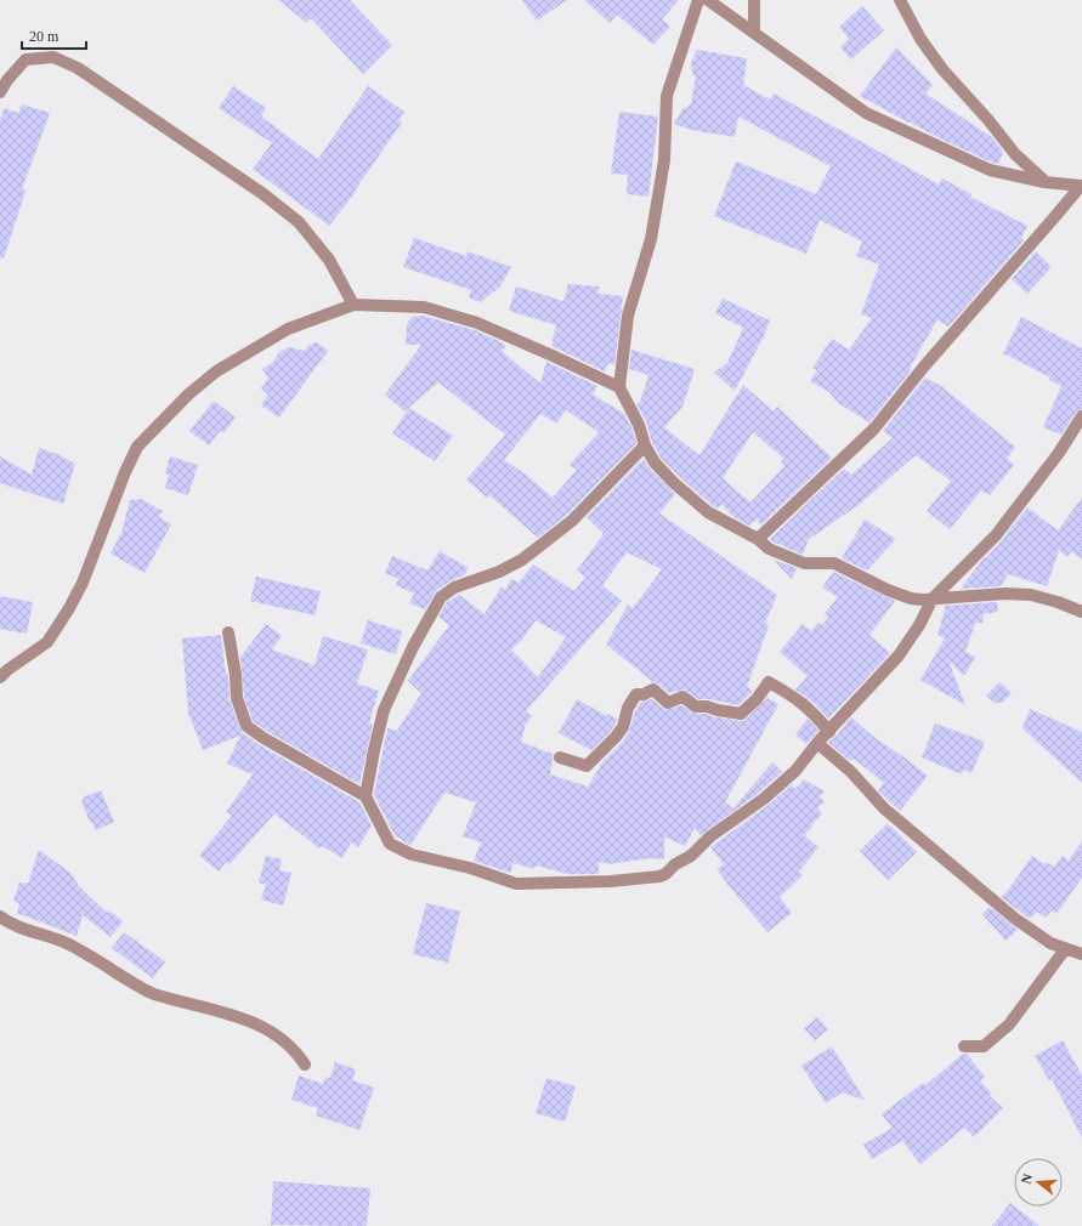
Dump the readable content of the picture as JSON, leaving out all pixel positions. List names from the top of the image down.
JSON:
{
  "scale_bar": "20 m",
  "north": "left"
}
